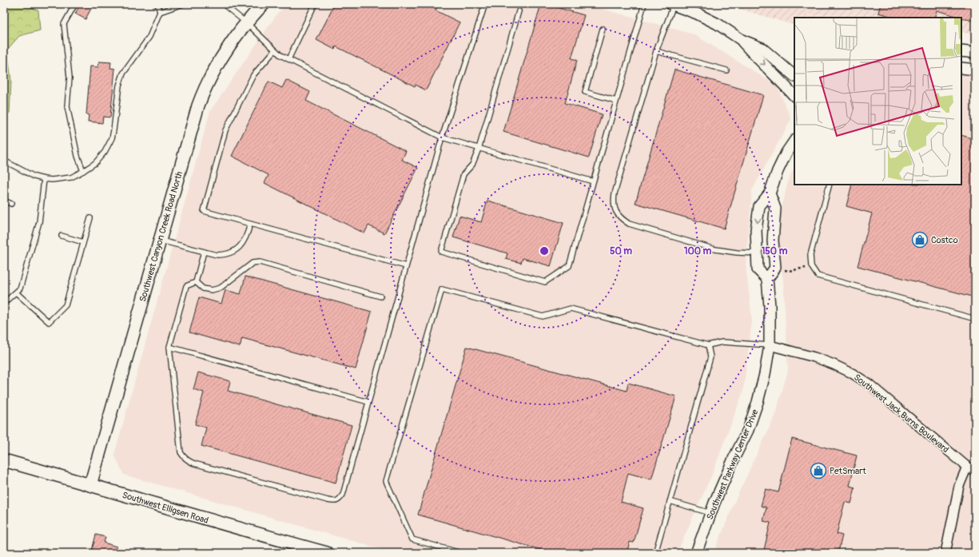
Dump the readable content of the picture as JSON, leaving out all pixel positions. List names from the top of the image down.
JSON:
{
  "streets": {
    "main road": ["Southwest Canyon Creek Road North", "Southwest Elligsen Road"],
    "street": ["Southwest Jack Burns Boulevard", "Southwest Parkway Center Drive"]
  },
  "crossings": [
    ["Southwest Canyon Creek Road North", "Southwest Elligsen Road"],
    ["Southwest Jack Burns Boulevard", "Southwest Parkway Center Drive"]
  ],
  "places": {
    "shop": ["Costco", "PetSmart"]
  },
  "rings": ["50 m", "100 m", "150 m"]
}
